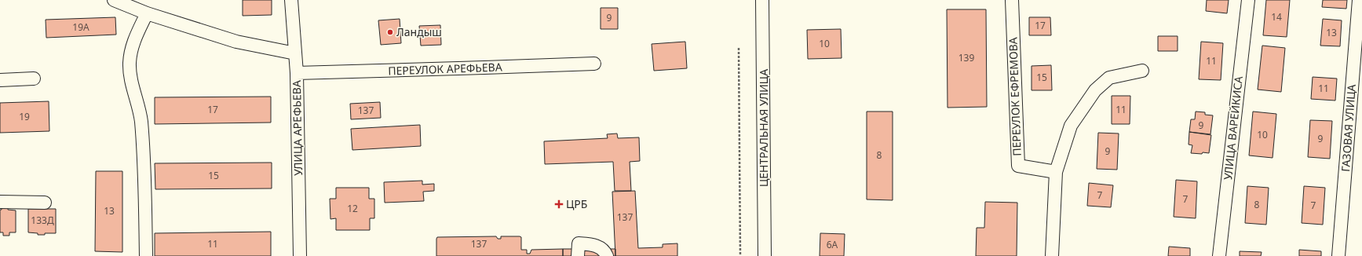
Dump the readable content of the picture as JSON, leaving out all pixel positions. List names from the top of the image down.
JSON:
{
  "streets": {
    "street": [
      "ПЕРЕУЛОК АРЕФЬЕВА",
      "ПЕРЕУЛОК ЕФРЕМОВА",
      "УЛИЦА АРЕФЬЕВА",
      "ЦЕНТРАЛЬНАЯ УЛИЦА",
      "УЛИЦА ВАРЕЙКИСА",
      "ГАЗОВАЯ УЛИЦА"
    ]
  },
  "crossings": [
    ["ПЕРЕУЛОК АРЕФЬЕВА", "УЛИЦА АРЕФЬЕВА"]
  ],
  "places": {
    "other": ["Ландыш"],
    "health": ["ЦРБ"]
  },
  "house_numbers": [
    "14",
    "9",
    "17",
    "19А",
    "13",
    "10",
    "139",
    "11",
    "15",
    "11",
    "17",
    "11",
    "137",
    "19",
    "9",
    "10",
    "9",
    "9",
    "8",
    "15",
    "7",
    "7",
    "8",
    "7",
    "12",
    "13",
    "137",
    "133Д",
    "11",
    "137",
    "6А"
  ]
}
